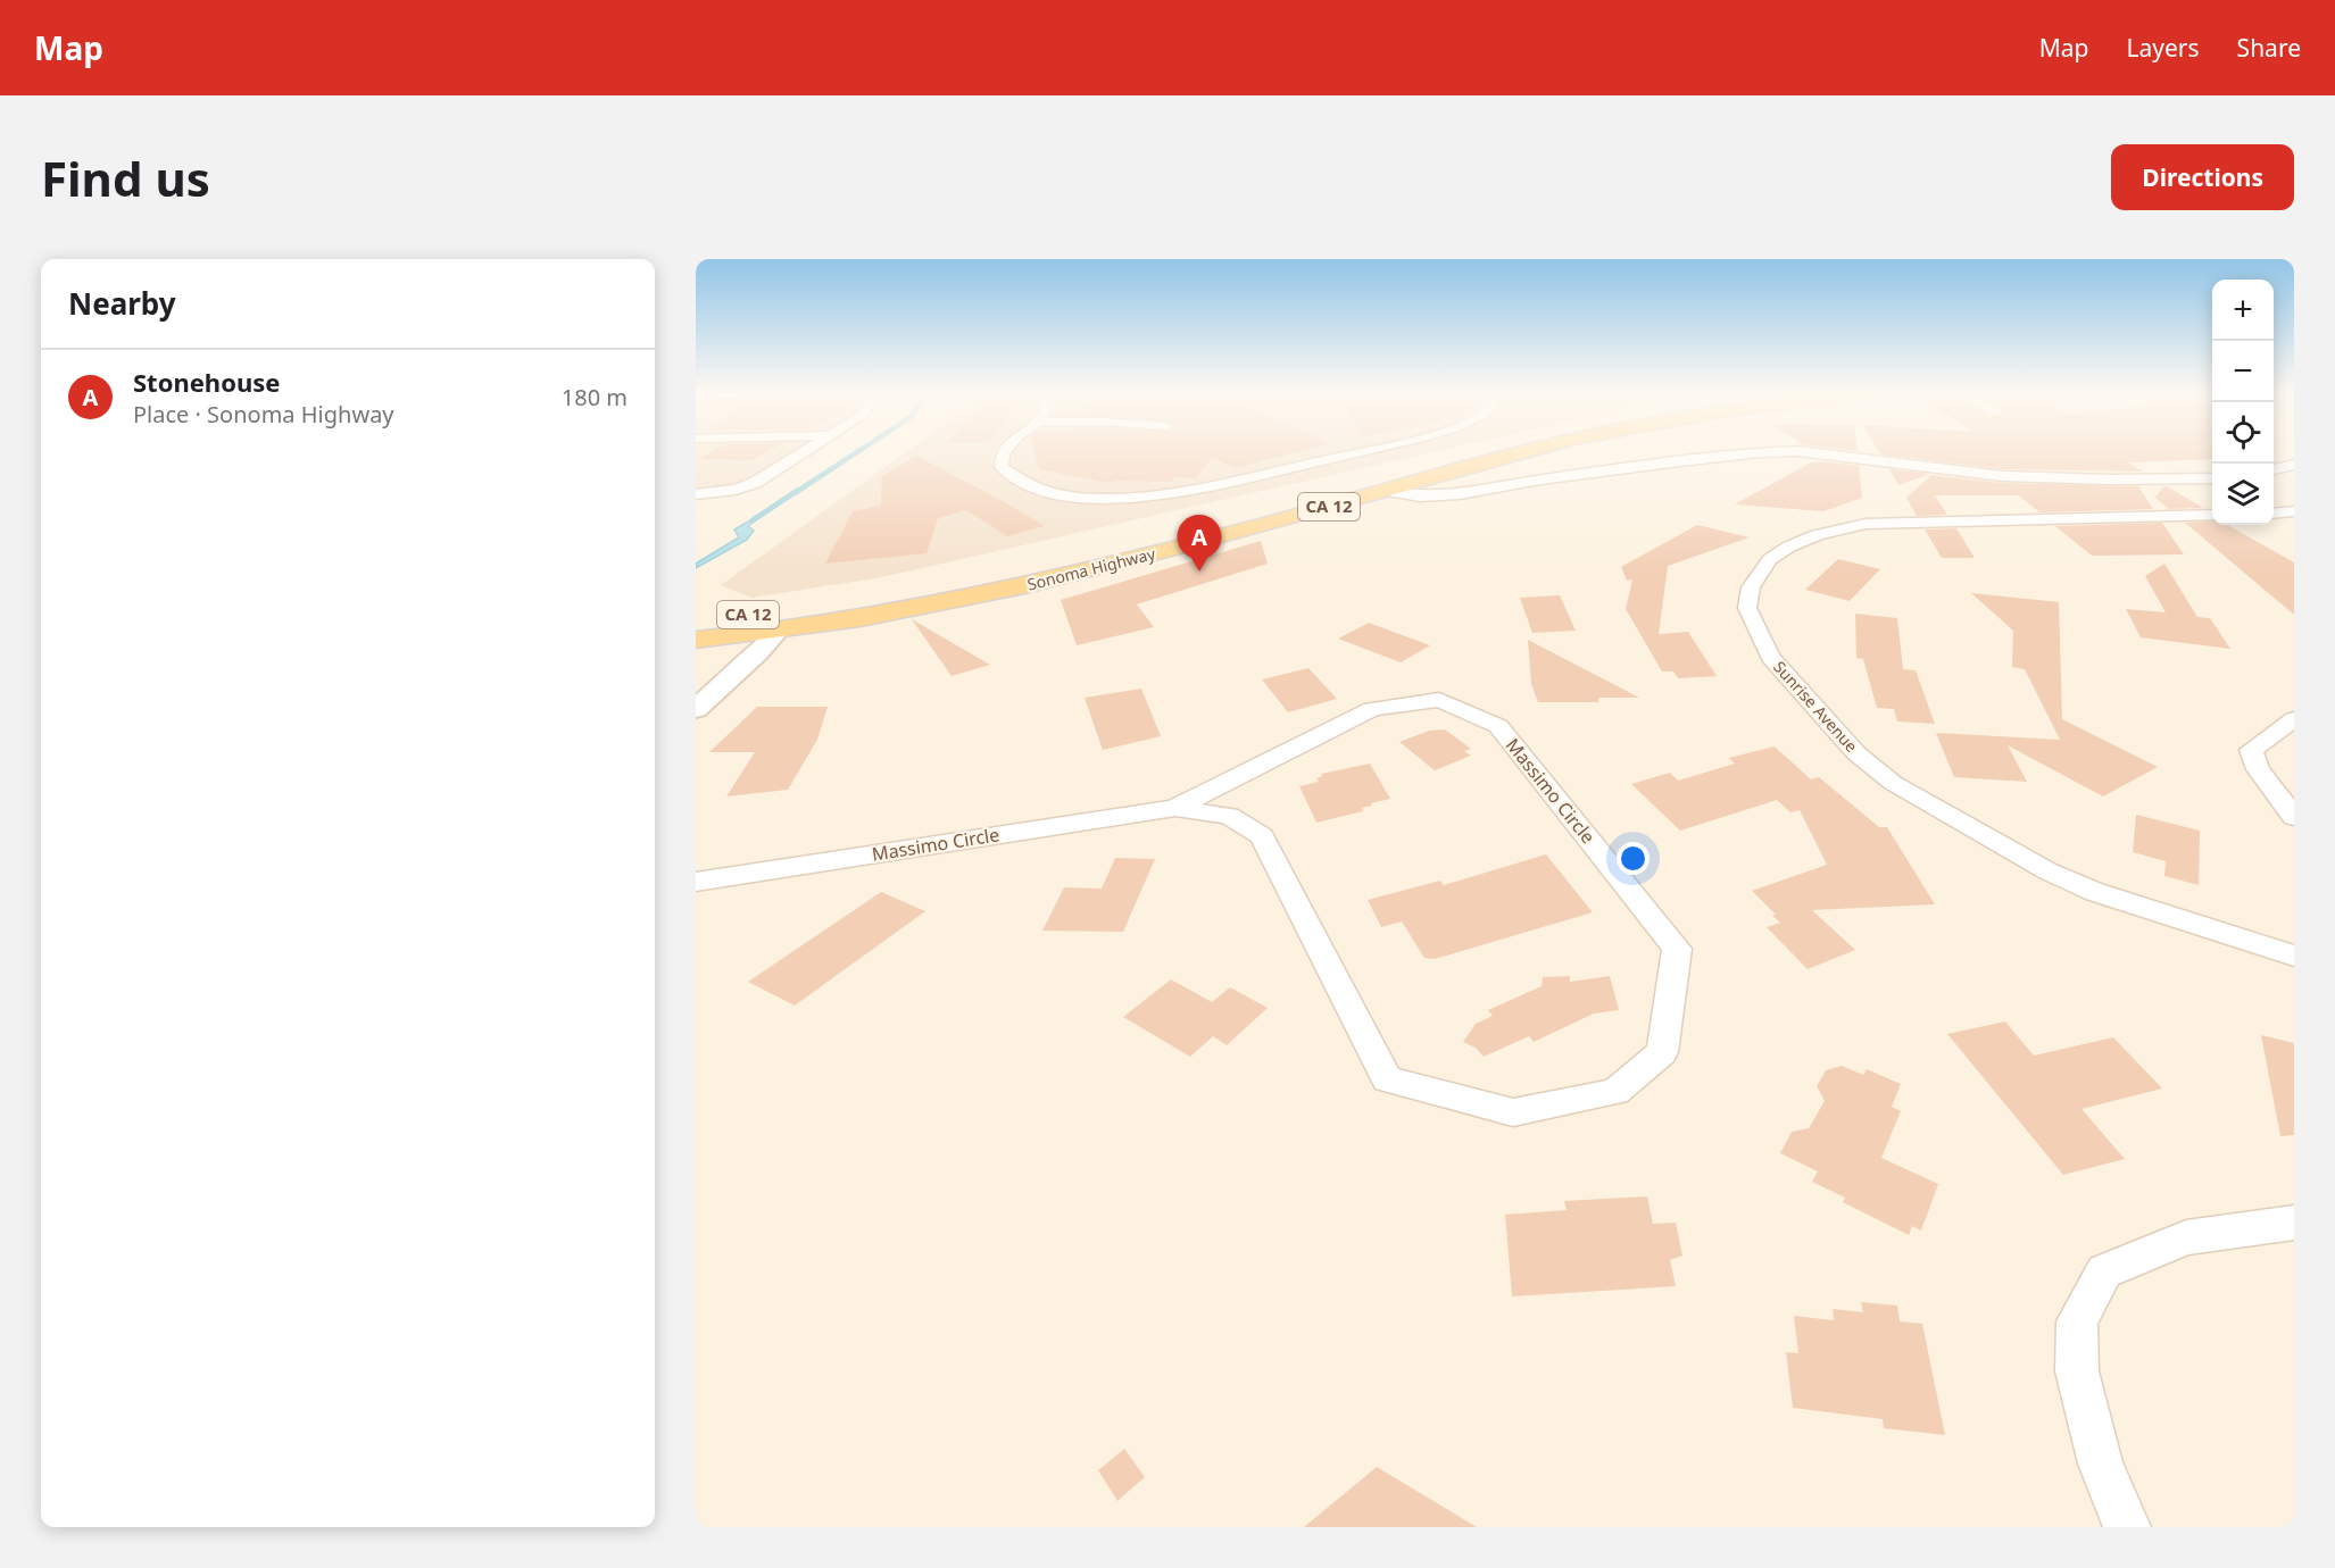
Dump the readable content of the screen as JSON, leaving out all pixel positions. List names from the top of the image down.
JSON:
{
  "streets": {
    "main road": ["CA 12", "Sonoma Highway"],
    "street": ["Sunrise Avenue", "Massimo Circle"]
  },
  "page": {
    "header": "Map",
    "nav": ["Map", "Layers", "Share"],
    "buttons": "Directions",
    "title": "Find us",
    "heading": "Nearby",
    "map_buttons": ["+", "−"],
    "list": [
      {
        "mark": "A",
        "name": "Stonehouse",
        "note": "Place · Sonoma Highway",
        "value": "180 m"
      }
    ],
    "pins": "A"
  }
}
